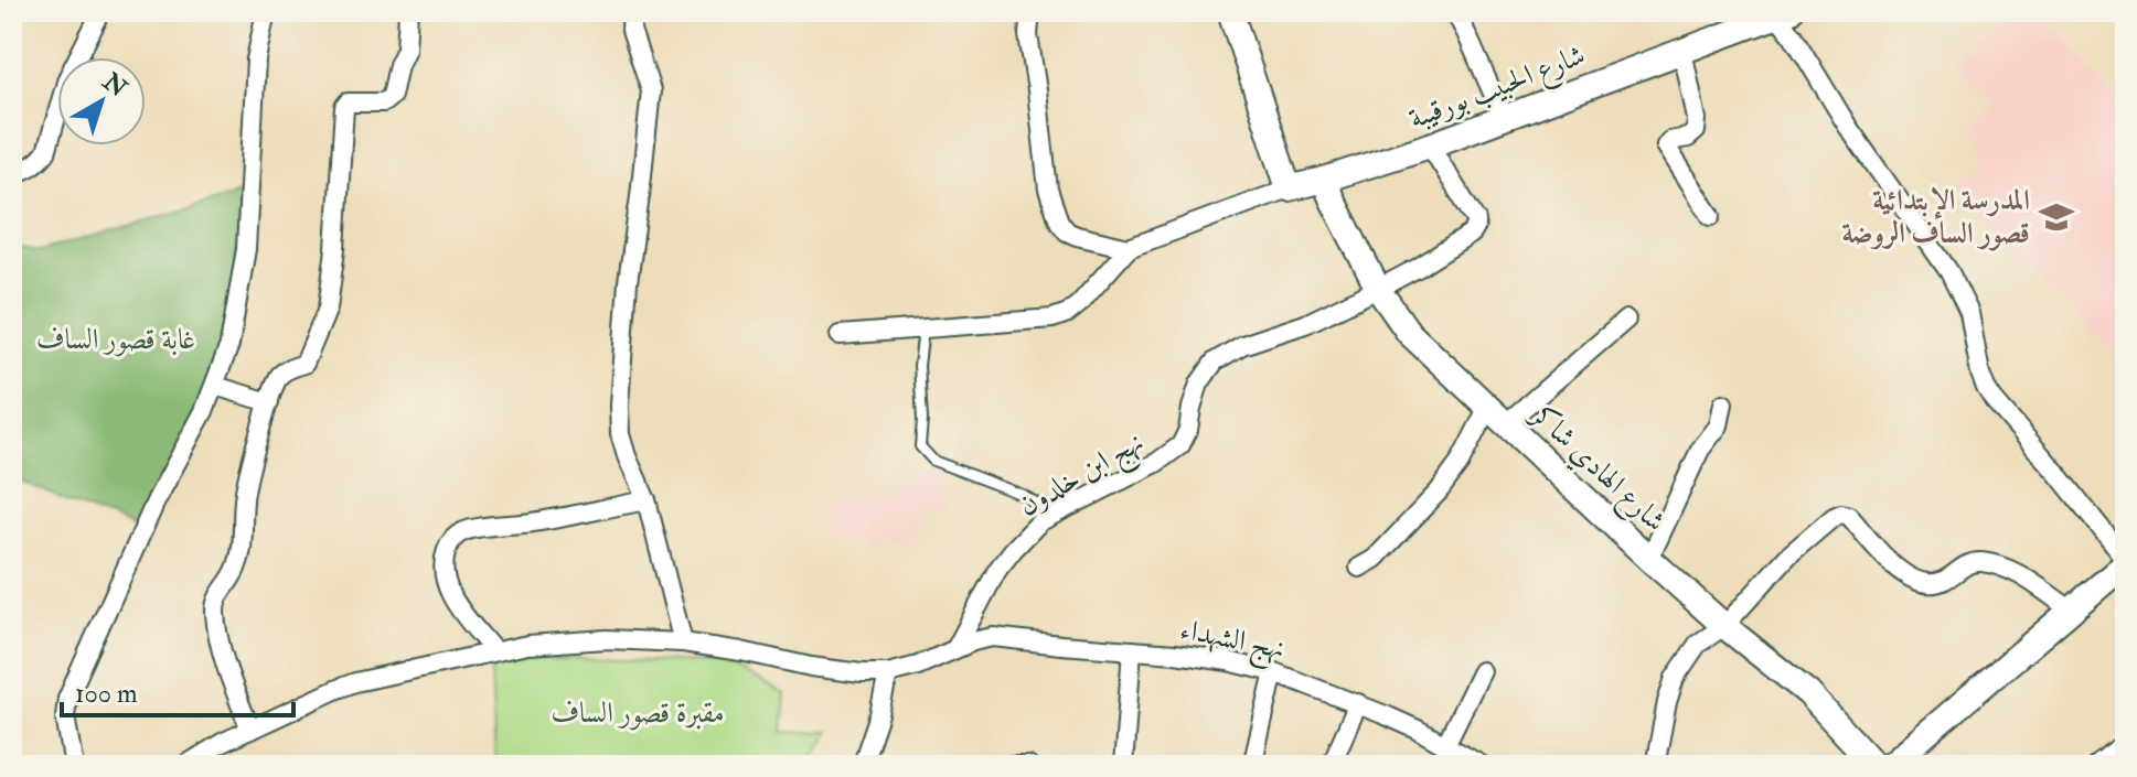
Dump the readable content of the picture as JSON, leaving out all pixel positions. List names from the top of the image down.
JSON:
{
  "streets": {
    "street": [
      "شارع الحبيب بورقيبة",
      "شارع الهادي شاكر",
      "نهج ابن خلدون",
      "نهج الشهداء"
    ]
  },
  "crossings": [
    ["شارع الحبيب بورقيبة", "شارع الهادي شاكر"],
    ["شارع الحبيب بورقيبة", "نهج ابن خلدون"],
    ["شارع الهادي شاكر", "نهج ابن خلدون"],
    ["نهج ابن خلدون", "نهج الشهداء"]
  ],
  "parks": ["غابة قصور الساف", "مقبرة قصور الساف"],
  "places": {
    "school or university": ["المدرسة الإبتدائية قصور الساف الروضة"]
  },
  "scale_bar": "100 m",
  "north": "top right"
}
